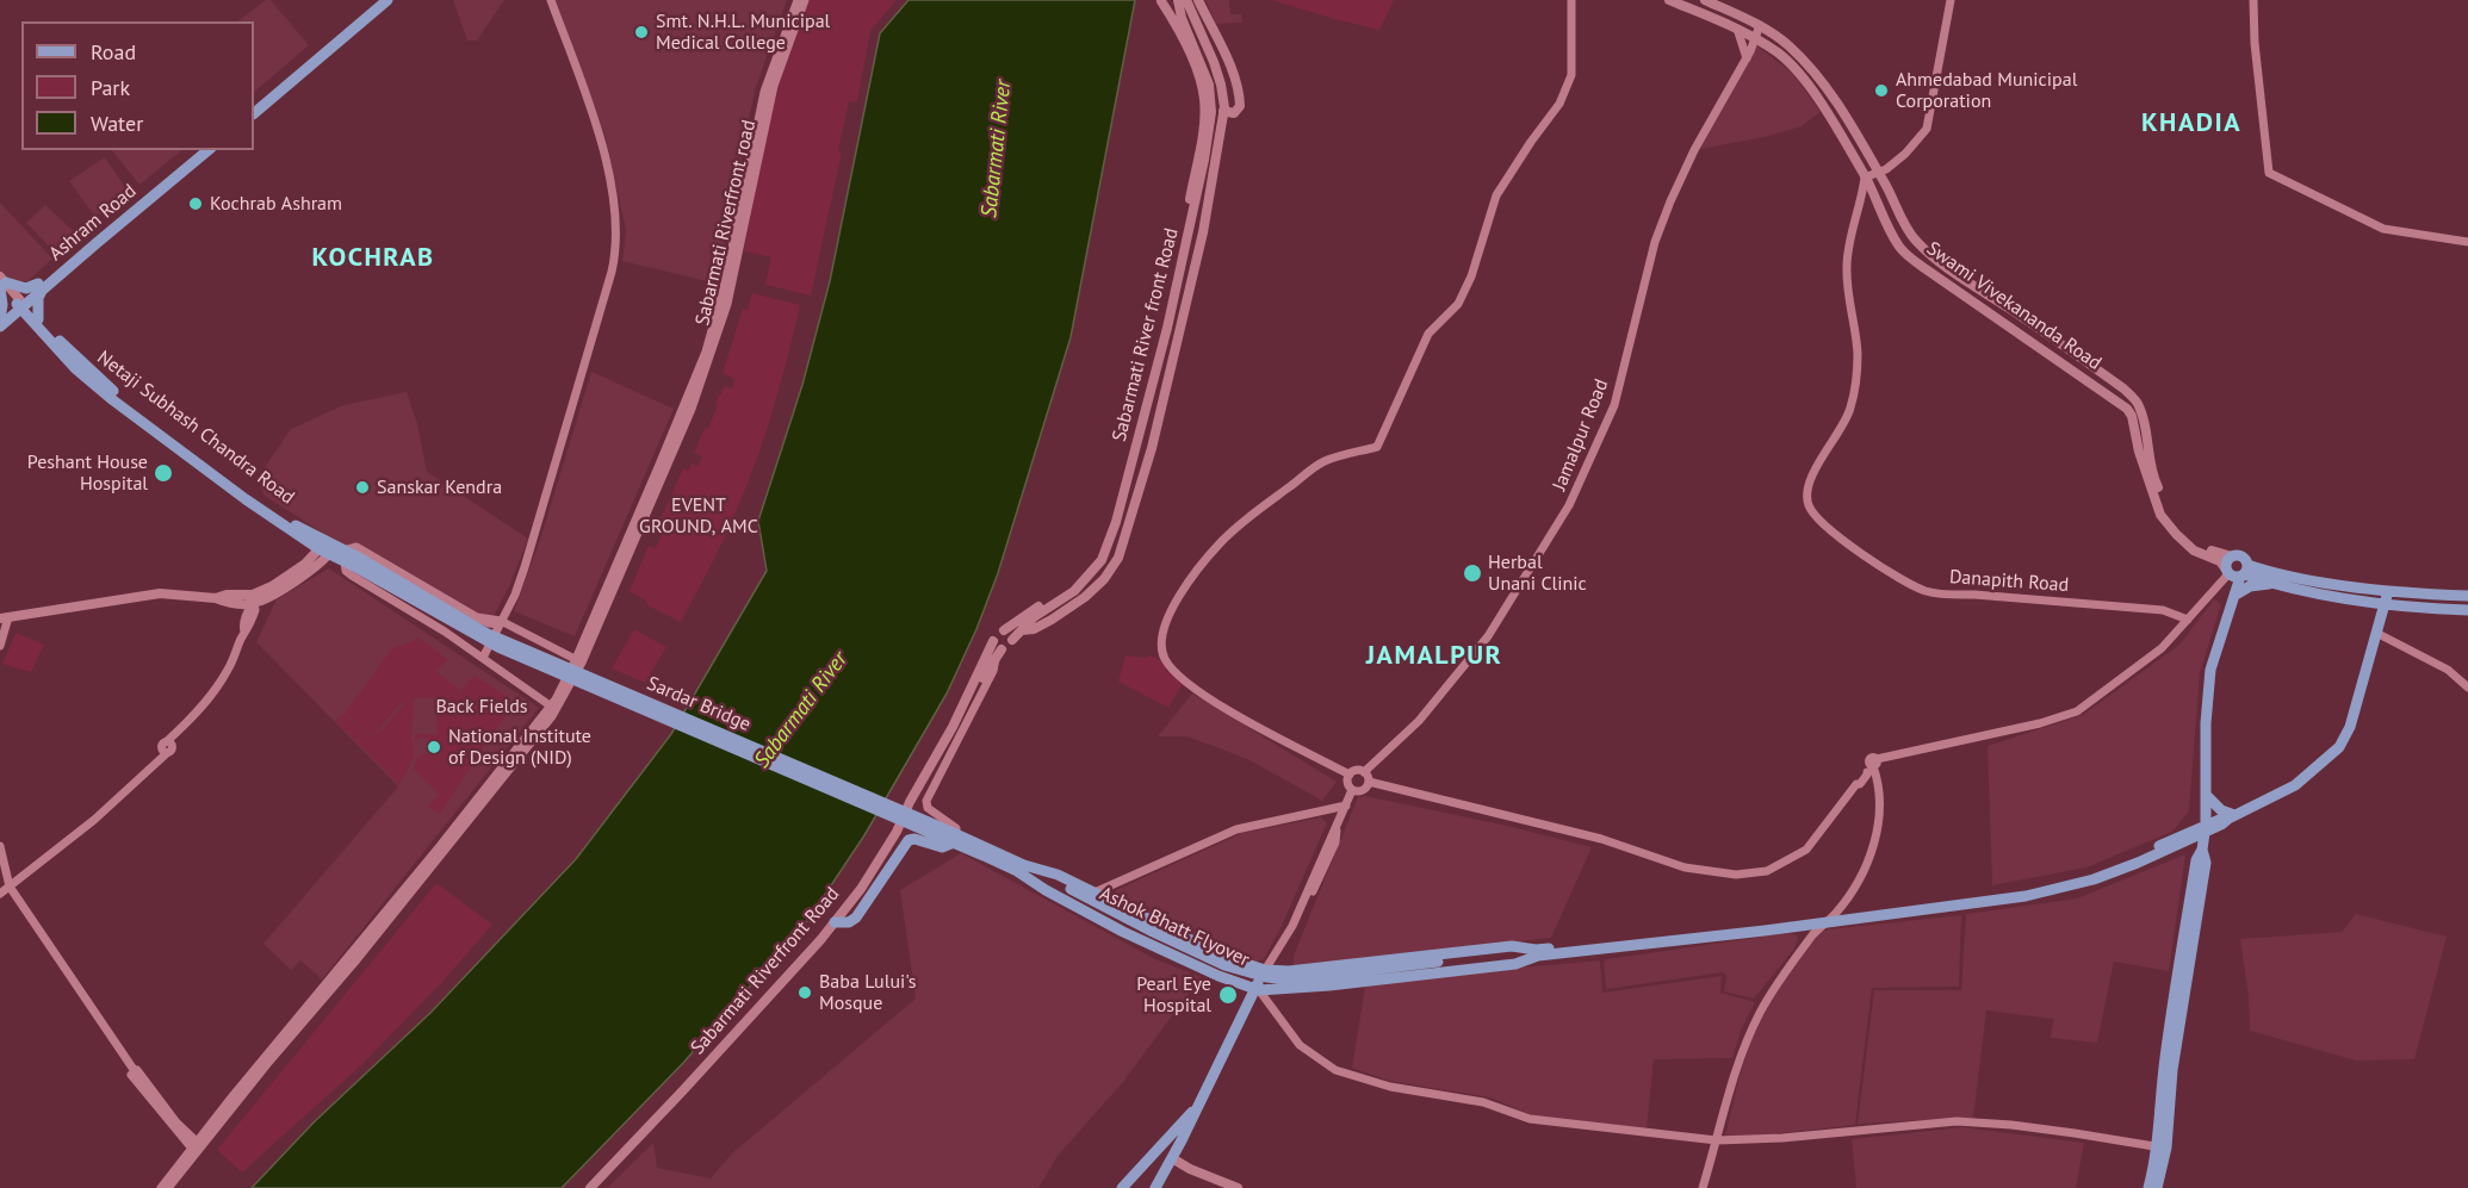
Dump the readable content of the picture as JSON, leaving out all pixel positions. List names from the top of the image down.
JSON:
{
  "streets": {
    "main road": [
      "Ashram Road",
      "Swami Vivekananda Road",
      "Sabarmati River front Road",
      "Netaji Subhash Chandra Road",
      "Sardar Bridge",
      "Ashok Bhatt Flyover",
      "Sabarmati Riverfront Road"
    ],
    "street": ["Sabarmati Riverfront road", "Jamalpur Road", "Danapith Road"]
  },
  "crossings": [
    ["Ashram Road", "Netaji Subhash Chandra Road"],
    ["Swami Vivekananda Road", "Jamalpur Road"],
    ["Swami Vivekananda Road", "Danapith Road"],
    ["Sabarmati River front Road", "Sabarmati Riverfront Road"],
    ["Netaji Subhash Chandra Road", "Sardar Bridge"],
    ["Sardar Bridge", "Ashok Bhatt Flyover"]
  ],
  "districts": ["KHADIA", "KOCHRAB", "JAMALPUR"],
  "water": ["Sabarmati River"],
  "parks": ["EVENT GROUND, AMC", "Back Fields"],
  "places": [
    "Smt. N.H.L. Municipal Medical College",
    "Ahmedabad Municipal Corporation",
    "Kochrab Ashram",
    "Peshant House Hospital",
    "Sanskar Kendra",
    "Herbal Unani Clinic",
    "National Institute of Design (NID)",
    "Baba Lului's Mosque",
    "Pearl Eye Hospital"
  ],
  "legend": ["Road", "Park", "Water"]
}
